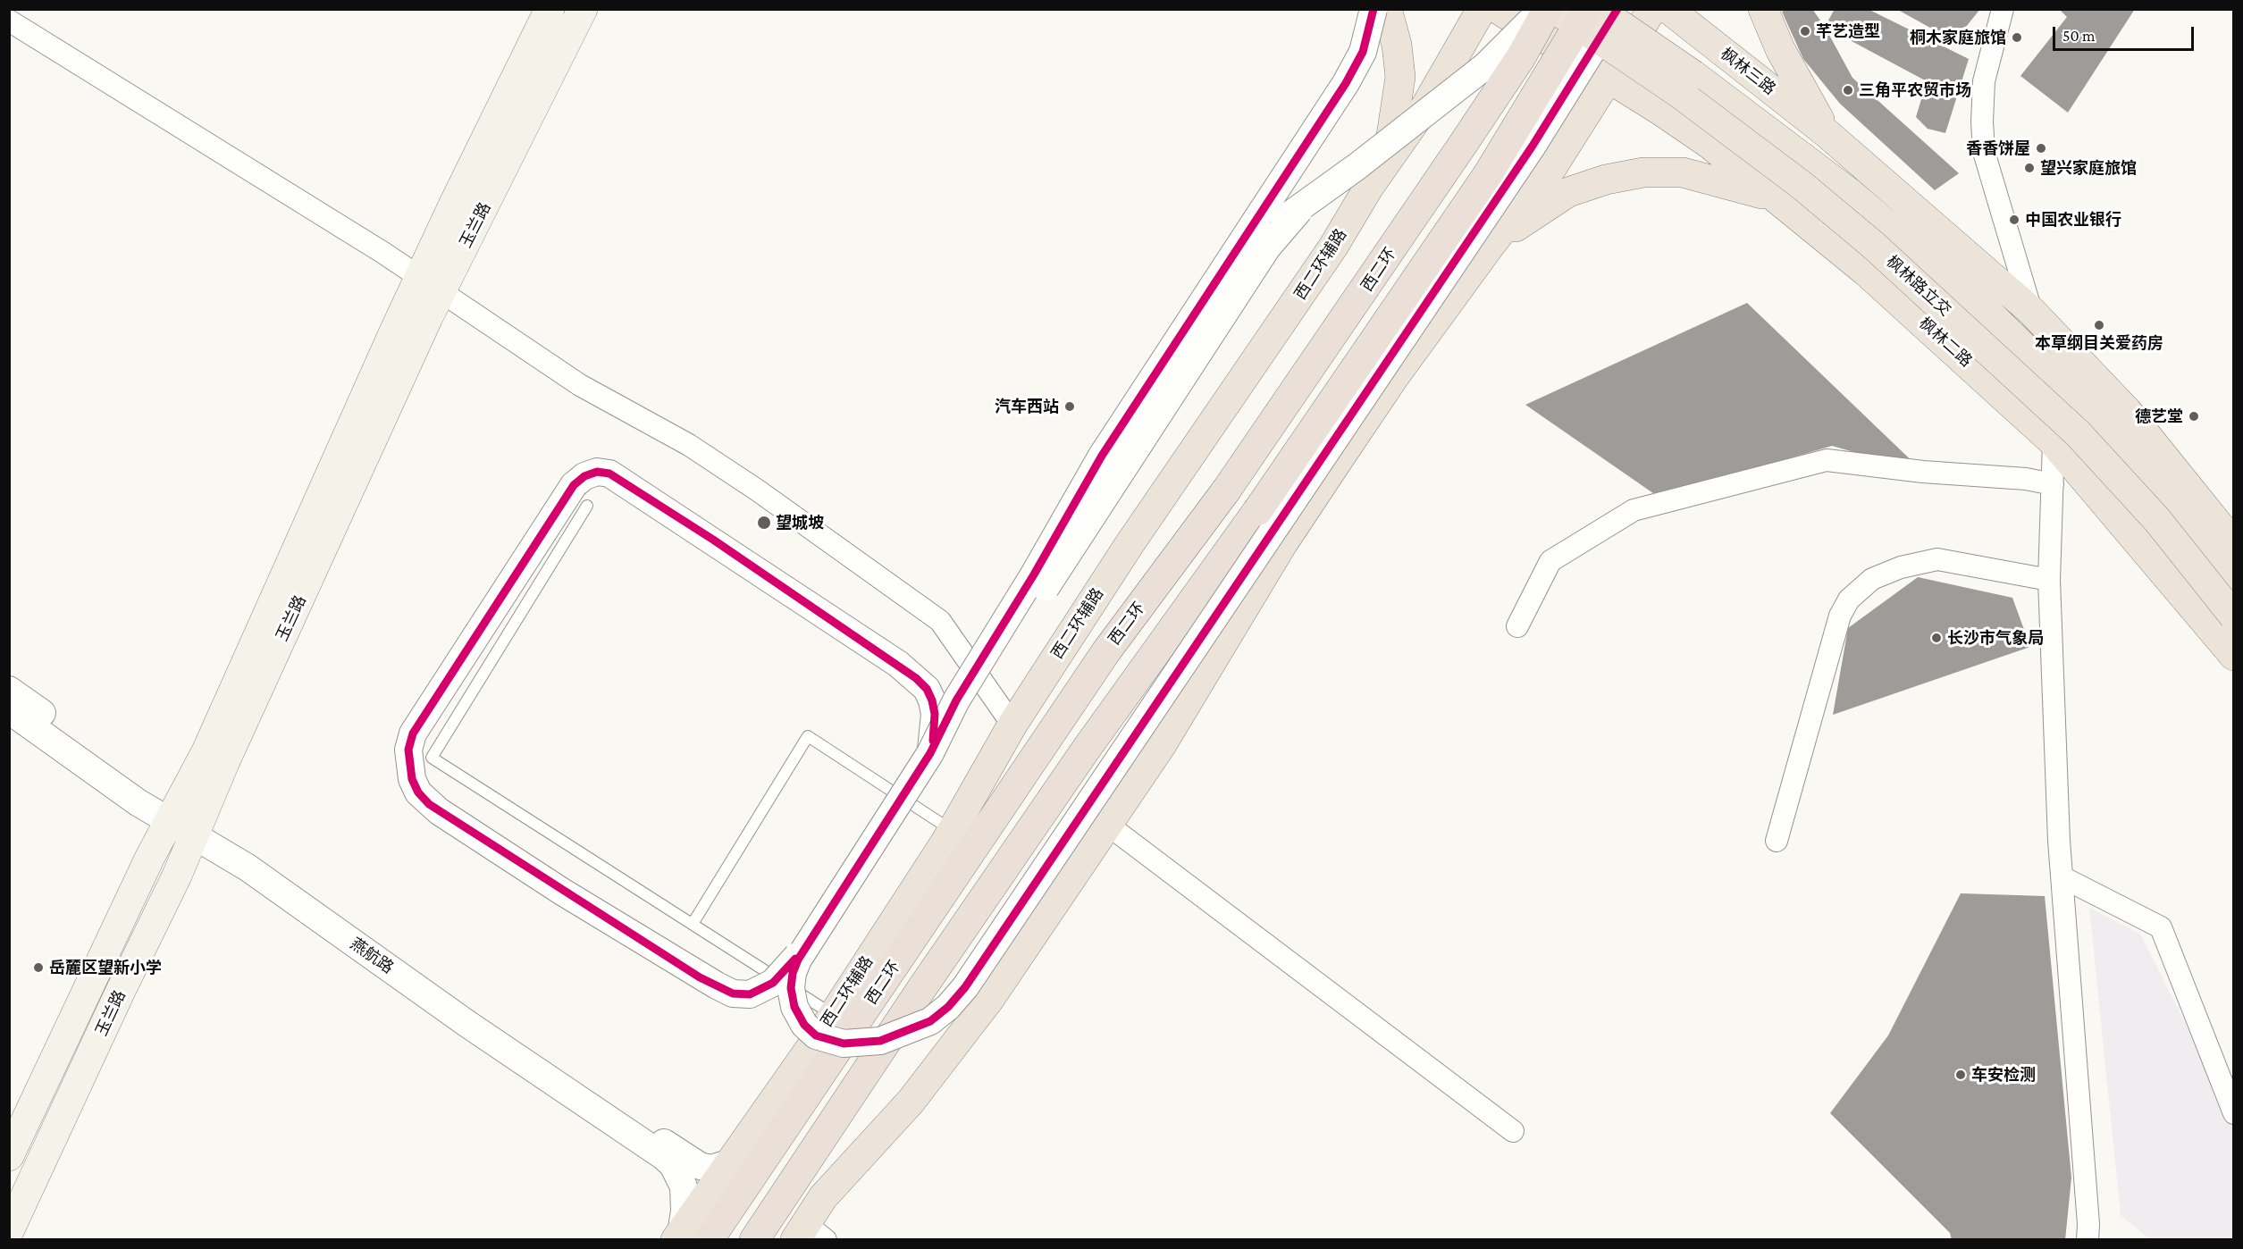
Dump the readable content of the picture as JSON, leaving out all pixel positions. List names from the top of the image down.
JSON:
{
  "streets": {
    "highway": ["西二环"],
    "main road": [
      "枫林三路",
      "玉兰路",
      "西二环辅路",
      "枫林路立交",
      "枫林二路"
    ],
    "street": ["燕航路"]
  },
  "crossings": [
    ["玉兰路", "燕航路"],
    ["西二环辅路", "燕航路"]
  ],
  "places": [
    "芊艺造型",
    "桐木家庭旅馆",
    "三角平农贸市场",
    "香香饼屋",
    "望兴家庭旅馆",
    "中国农业银行",
    "本草纲目关爱药房",
    "汽车西站",
    "德艺堂",
    "望城坡",
    "长沙市气象局",
    "岳麓区望新小学",
    "车安检测"
  ],
  "scale_bar": "50 m"
}
